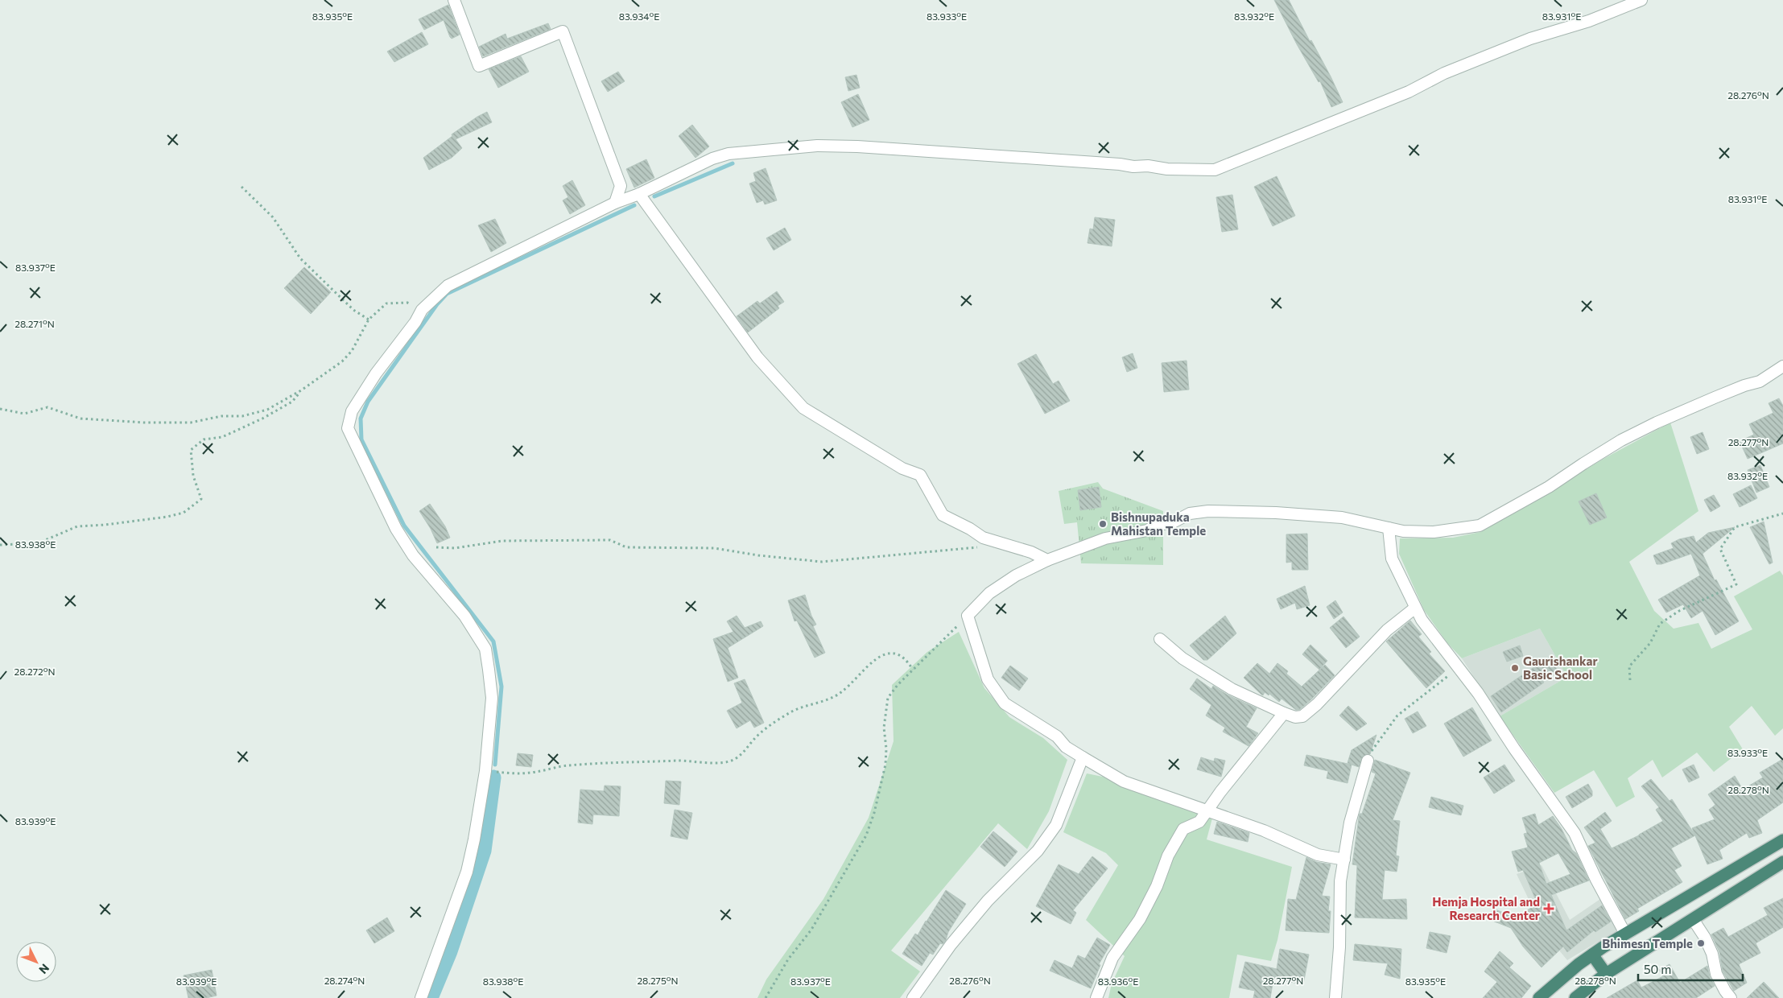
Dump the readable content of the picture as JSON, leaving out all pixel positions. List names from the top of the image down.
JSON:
{
  "places": {
    "other": ["Bishnupaduka Mahistan Temple", "Gaurishankar Basic School", "Bhimesn Temple"],
    "health": ["Hemja Hospital and Research Center"]
  },
  "scale_bar": "50 m",
  "north": "bottom right",
  "coordinates": [
    "83.935°E",
    "83.934°E",
    "83.931°E",
    "83.933°E",
    "83.932°E",
    "28.276°N",
    "83.937°E",
    "28.271°N",
    "28.277°N",
    "83.938°E",
    "28.272°N",
    "28.278°N",
    "83.939°E",
    "28.274°N",
    "28.275°N",
    "83.936°E"
  ]
}
